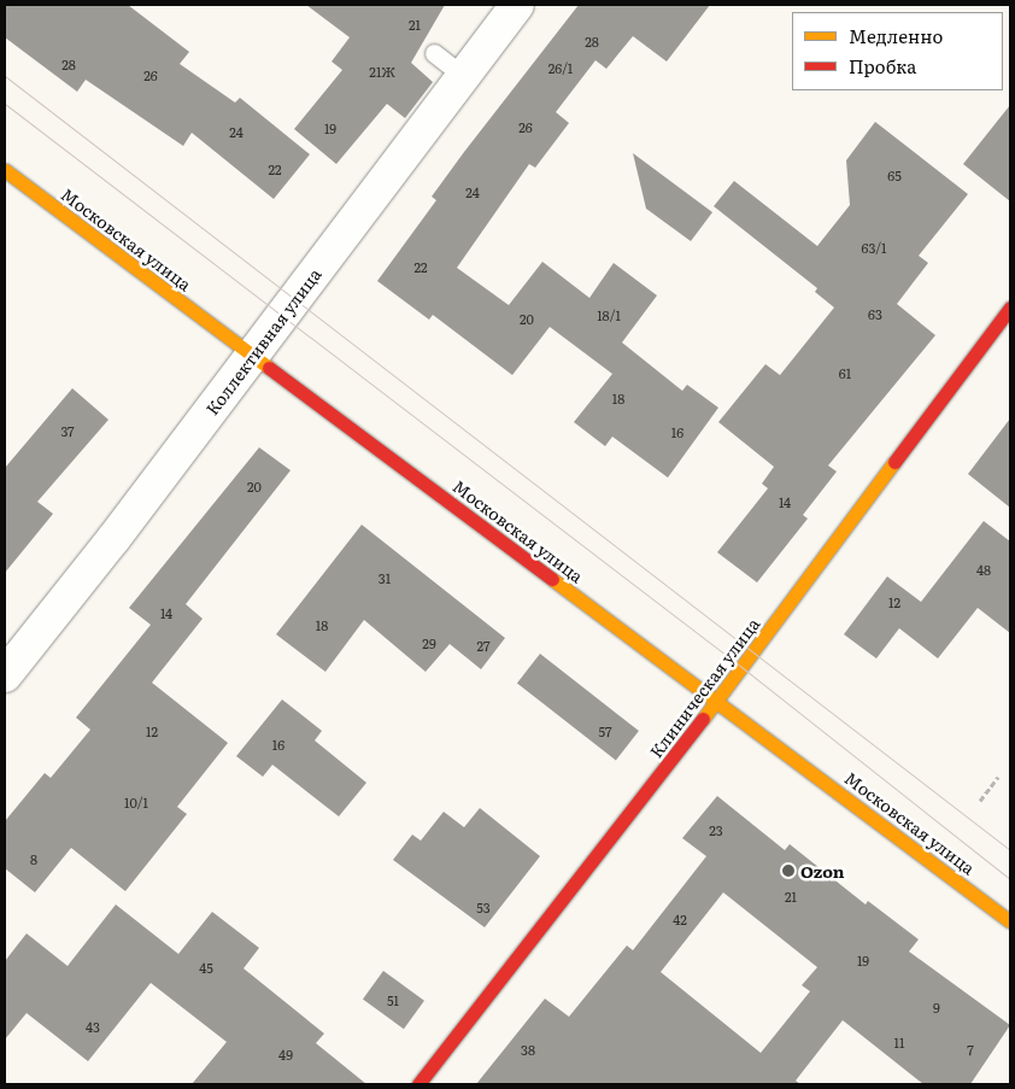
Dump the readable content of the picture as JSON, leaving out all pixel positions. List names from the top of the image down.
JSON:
{
  "streets": {
    "street": ["Московская улица", "Коллективная улица", "Клиническая улица"]
  },
  "crossings": [
    ["Московская улица", "Коллективная улица"],
    ["Московская улица", "Клиническая улица"]
  ],
  "places": ["Ozon"],
  "house_numbers": [
    "21",
    "28",
    "28",
    "26/1",
    "21Ж",
    "26",
    "26",
    "19",
    "24",
    "22",
    "65",
    "24",
    "63/1",
    "22",
    "63",
    "18/1",
    "20",
    "61",
    "18",
    "37",
    "16",
    "20",
    "14",
    "48",
    "31",
    "12",
    "14",
    "18",
    "29",
    "27",
    "12",
    "57",
    "16",
    "10/1",
    "23",
    "8",
    "21",
    "53",
    "42",
    "19",
    "45",
    "51",
    "9",
    "43",
    "11",
    "38",
    "7",
    "49"
  ],
  "legend": ["Медленно", "Пробка"]
}
